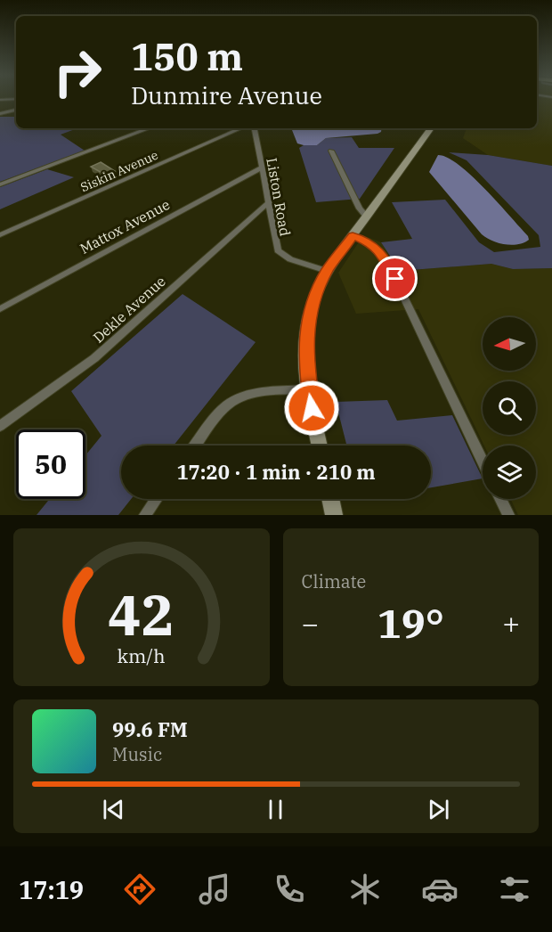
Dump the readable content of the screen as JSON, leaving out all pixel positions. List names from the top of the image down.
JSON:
{
  "streets": {
    "street": [
      "Siskin Avenue",
      "Liston Road",
      "Mattox Avenue",
      "Dekle Avenue"
    ]
  },
  "crossings": [
    ["Liston Road", "Mattox Avenue"],
    ["Liston Road", "Dekle Avenue"]
  ],
  "north": "left",
  "page": {
    "turn": ["150 m", "Dunmire Avenue"],
    "limit": "50",
    "trip": "17:20 · 1 min · 210 m",
    "tile": "Climate",
    "heat": ["−", "19°", "+"],
    "song": ["99.6 FM", "Music"],
    "tabs": "17:19",
    "gauge": ["42", "km/h"]
  }
}
